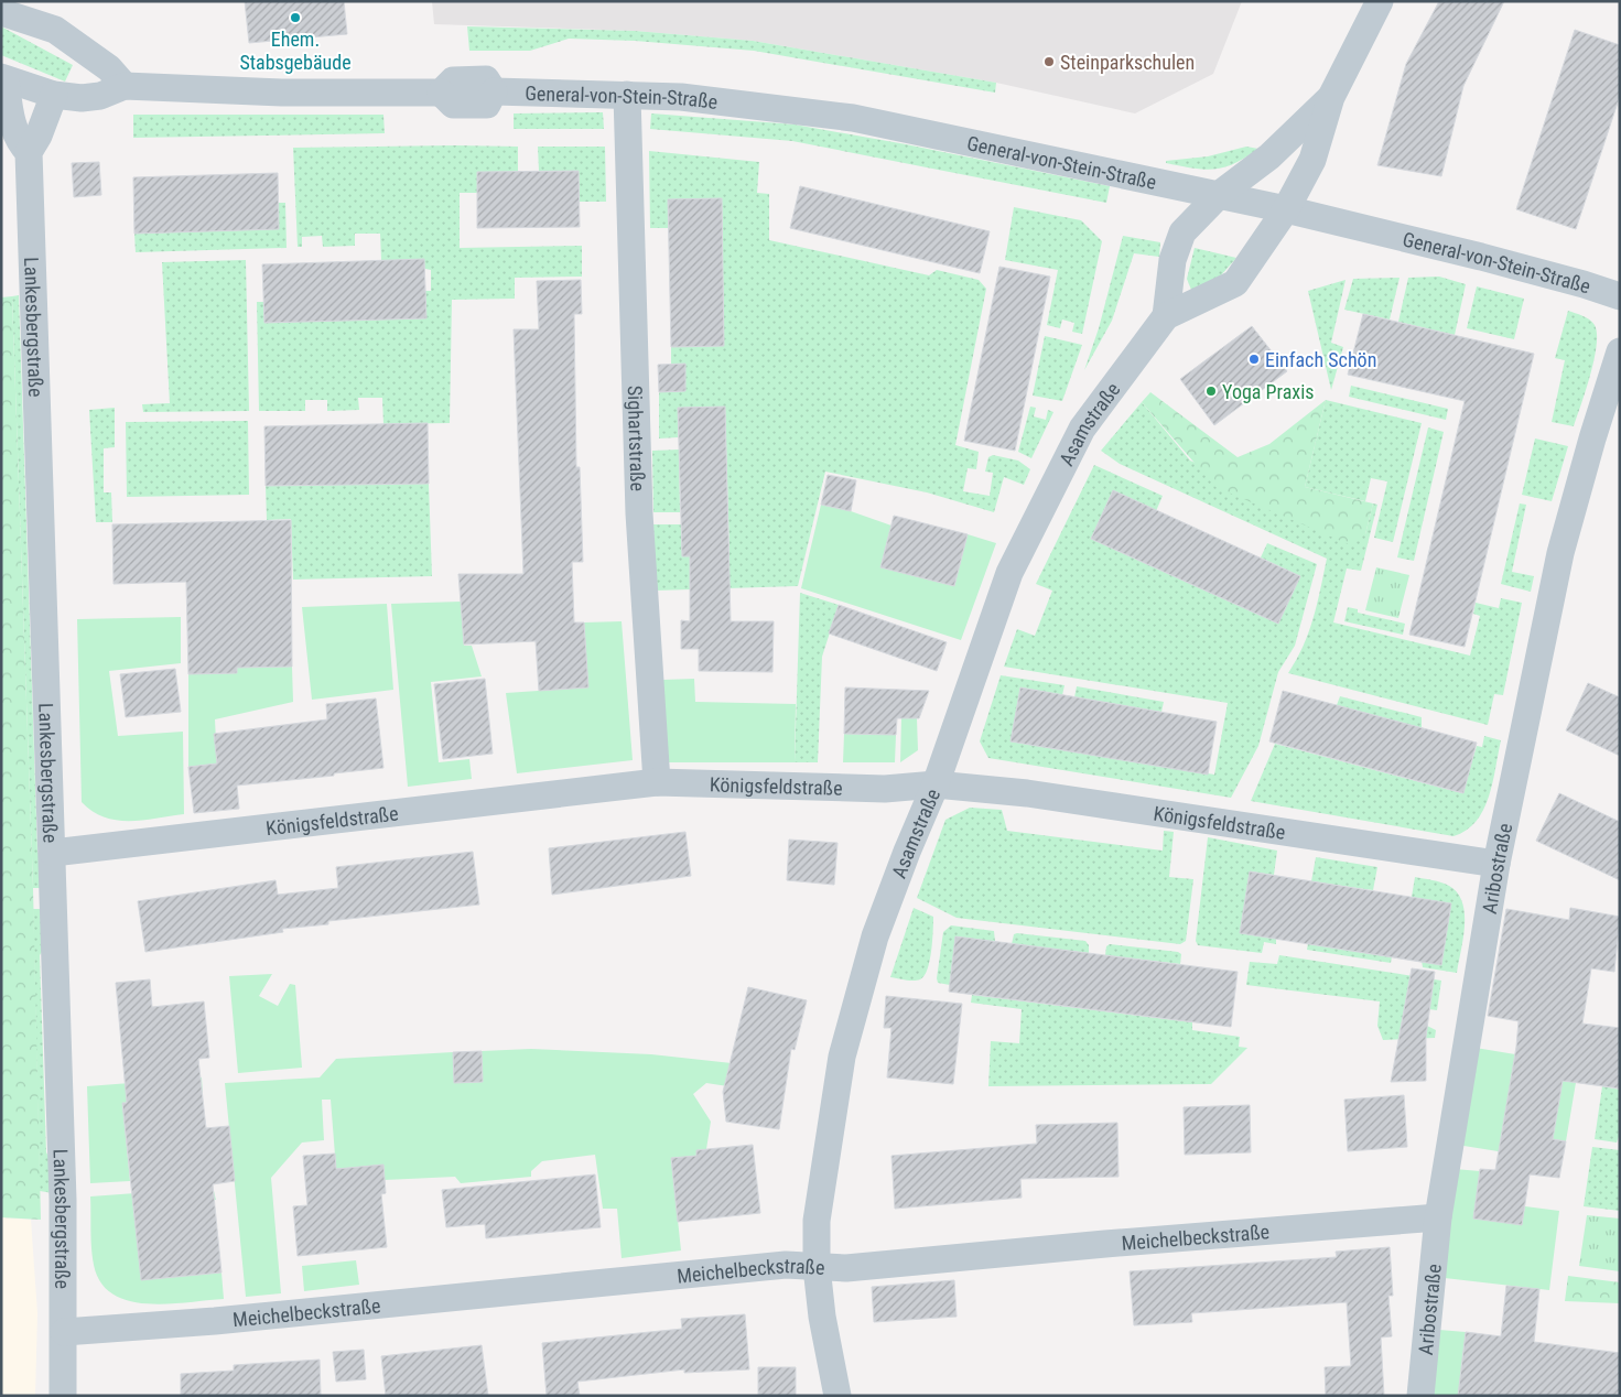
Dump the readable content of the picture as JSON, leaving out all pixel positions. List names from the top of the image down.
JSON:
{
  "streets": {
    "street": [
      "General-von-Stein-Straße",
      "Lankesbergstraße",
      "Asamstraße",
      "Sighartstraße",
      "Königsfeldstraße",
      "Aribostraße",
      "Meichelbeckstraße"
    ]
  },
  "crossings": [
    ["General-von-Stein-Straße", "Lankesbergstraße"],
    ["General-von-Stein-Straße", "Asamstraße"],
    ["General-von-Stein-Straße", "Sighartstraße"],
    ["Lankesbergstraße", "Königsfeldstraße"],
    ["Lankesbergstraße", "Meichelbeckstraße"],
    ["Asamstraße", "Königsfeldstraße"],
    ["Asamstraße", "Meichelbeckstraße"],
    ["Sighartstraße", "Königsfeldstraße"],
    ["Königsfeldstraße", "Aribostraße"],
    ["Aribostraße", "Meichelbeckstraße"]
  ],
  "places": [
    "Ehem. Stabsgebäude",
    "Steinparkschulen",
    "Einfach Schön",
    "Yoga Praxis"
  ]
}
